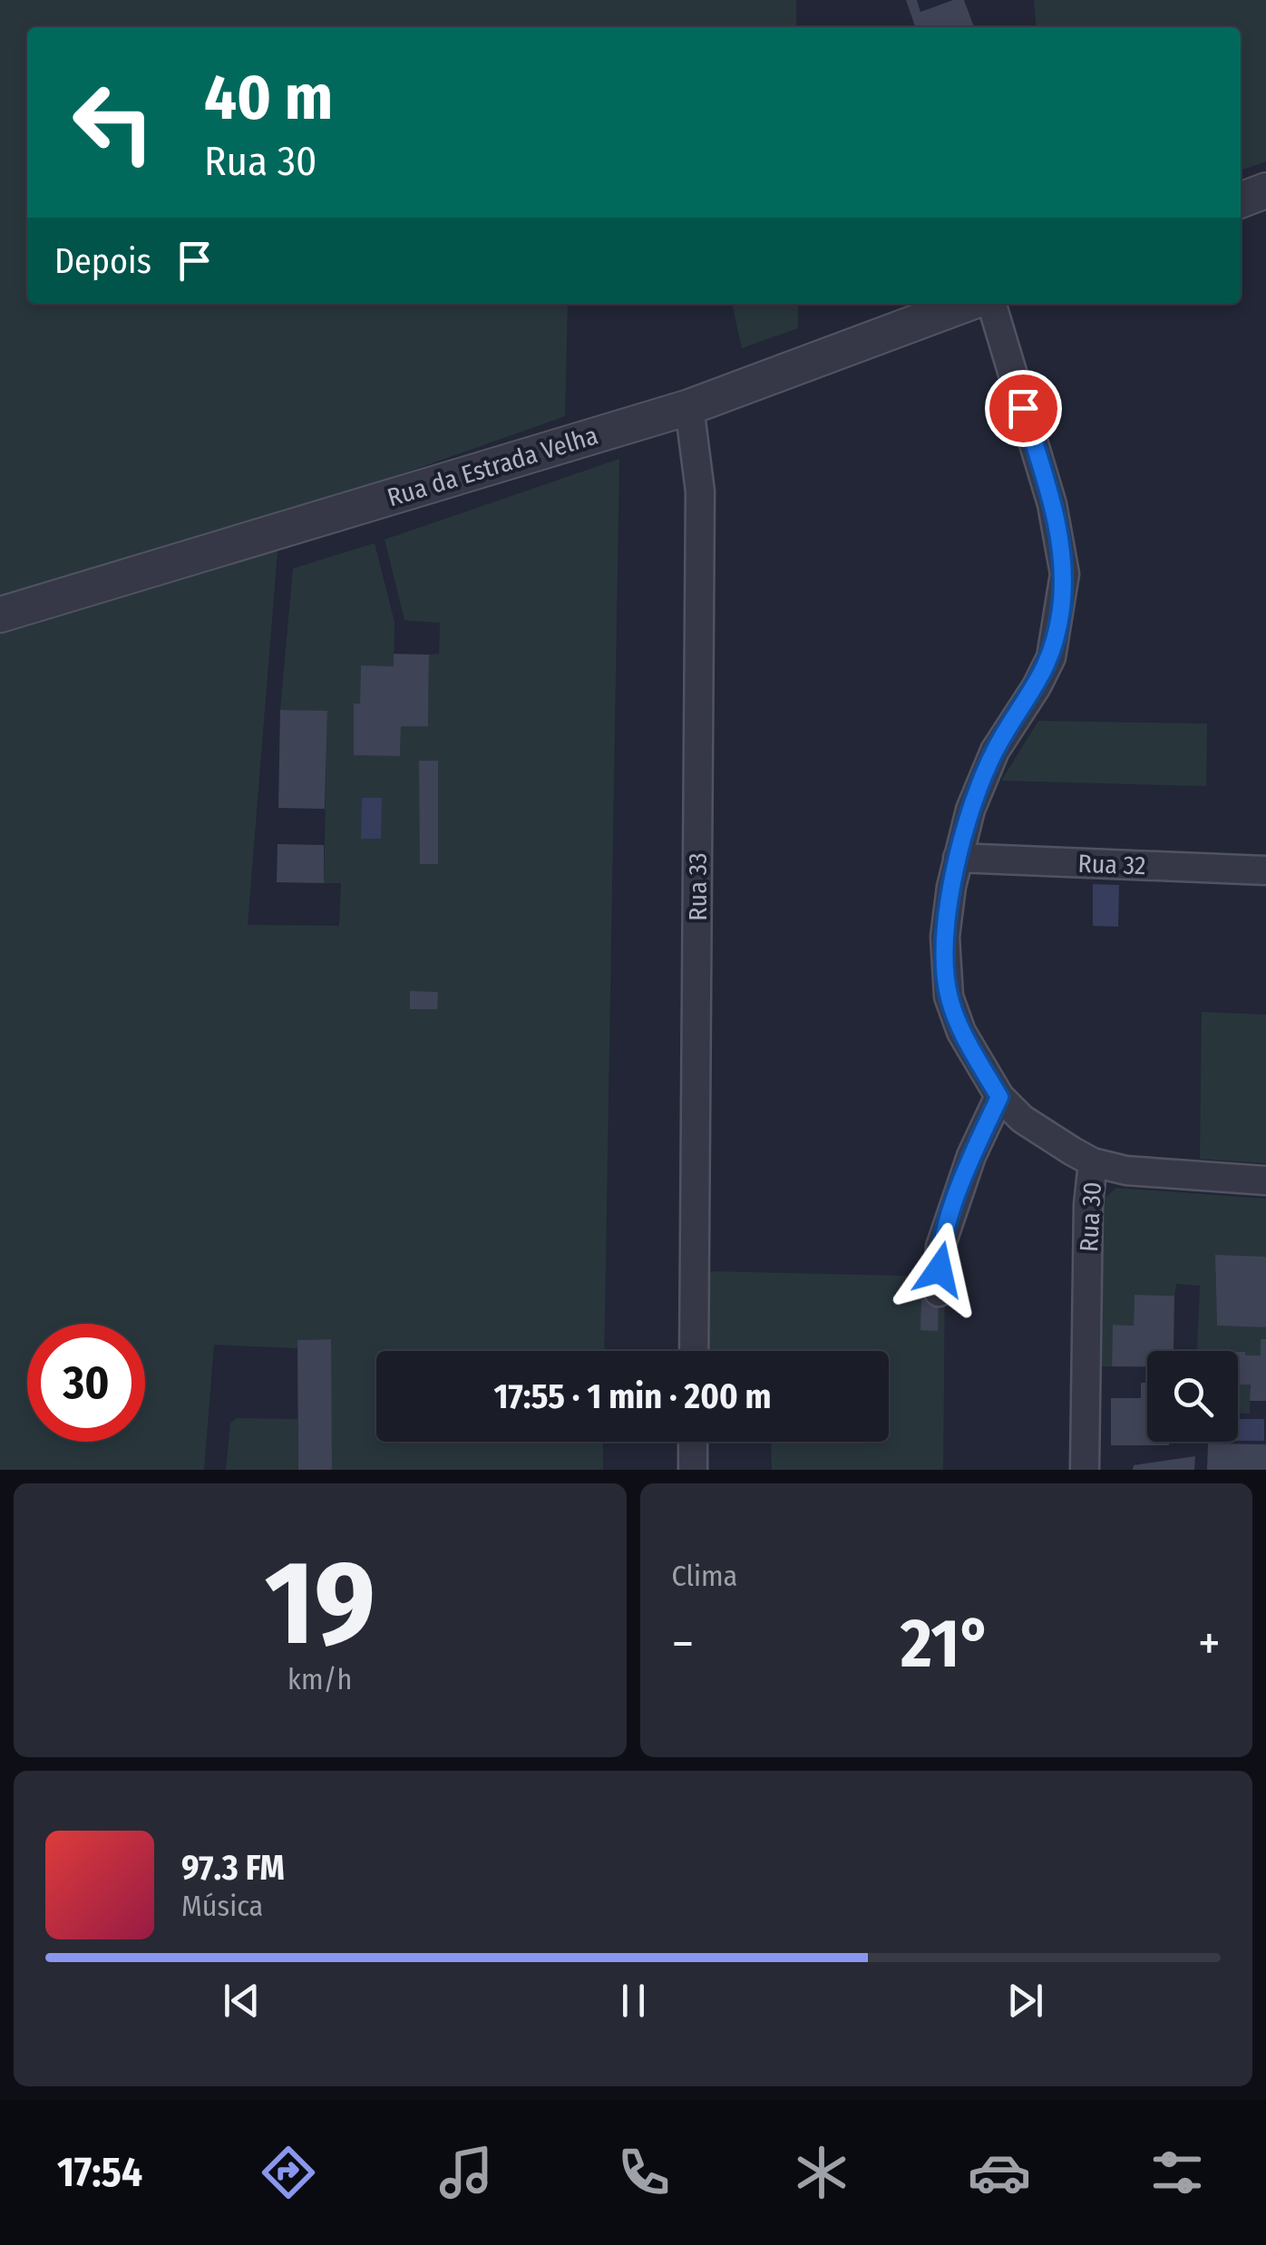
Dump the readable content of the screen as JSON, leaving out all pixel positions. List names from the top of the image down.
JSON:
{
  "streets": {
    "street": [
      "Rua da Estrada Velha",
      "Rua 32",
      "Rua 33",
      "Rua 30"
    ]
  },
  "crossings": [
    ["Rua da Estrada Velha", "Rua 33"],
    ["Rua 32", "Rua 30"]
  ],
  "page": {
    "turn": ["40 m", "Rua 30"],
    "then": "Depois",
    "limit": "30",
    "trip": "17:55 · 1 min · 200 m",
    "tile": [
      ["19", "km/h"],
      "Clima"
    ],
    "heat": ["−", "21°", "+"],
    "song": ["97.3 FM", "Música"],
    "tabs": "17:54"
  }
}
